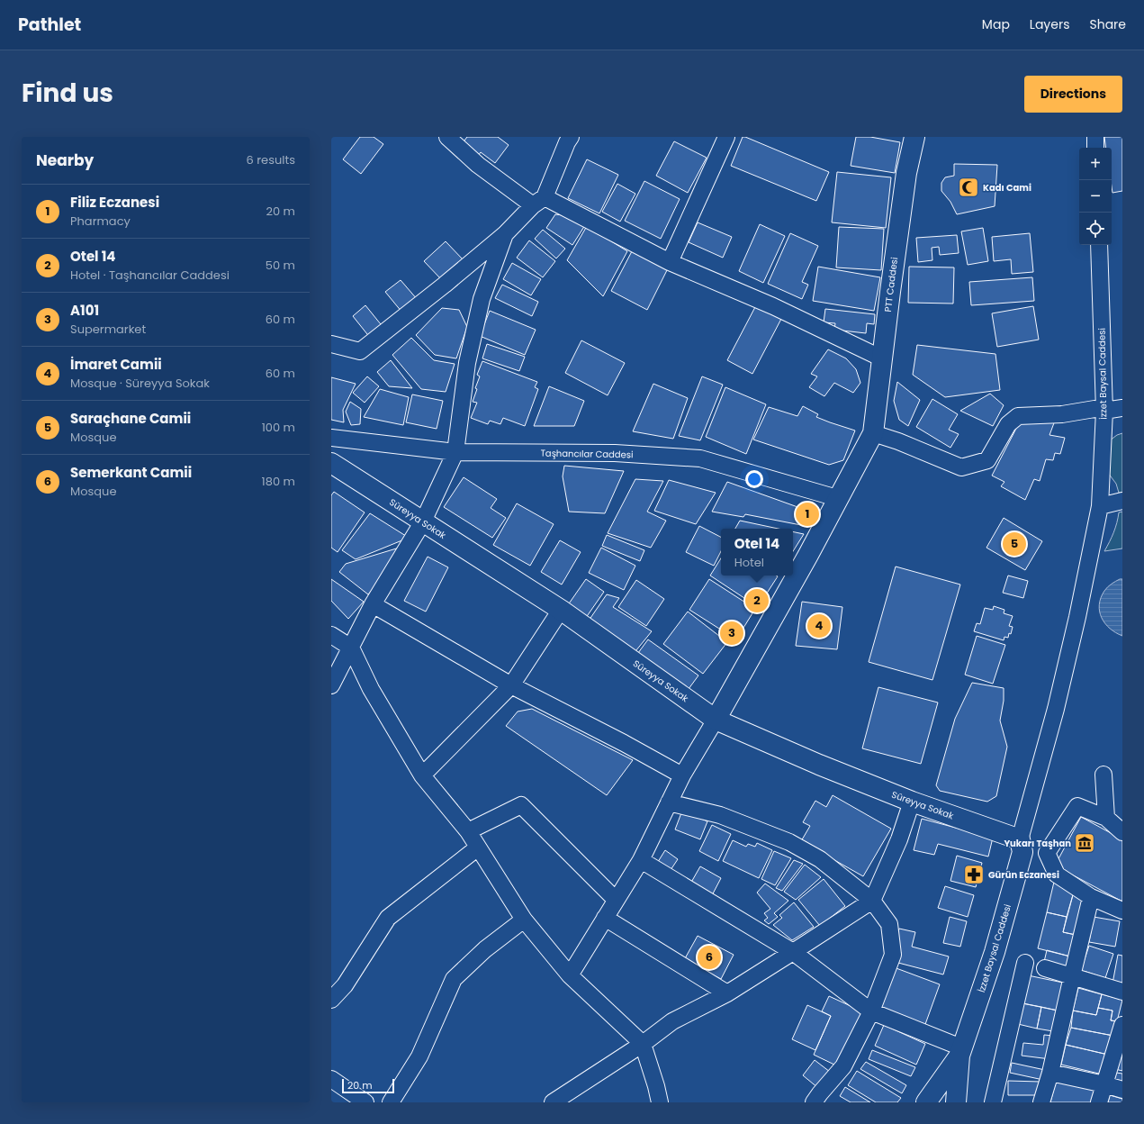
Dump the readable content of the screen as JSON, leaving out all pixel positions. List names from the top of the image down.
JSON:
{
  "streets": {
    "main road": ["PTT Caddesi", "İzzet Baysal Caddesi", "Süreyya Sokak"],
    "street": ["Taşhancılar Caddesi"]
  },
  "crossings": [
    ["İzzet Baysal Caddesi", "Süreyya Sokak"]
  ],
  "places": {
    "mosque": ["Kadı Cami"],
    "museum": ["Yukarı Taşhan"],
    "pharmacy": ["Gürün Eczanesi"]
  },
  "scale_bar": "20 m",
  "page": {
    "header": "Pathlet",
    "nav": ["Map", "Layers", "Share"],
    "title": "Find us",
    "buttons": "Directions",
    "heading": ["Nearby", "6 results"],
    "map_buttons": ["+", "−"],
    "list": [
      {
        "mark": "1",
        "name": "Filiz Eczanesi",
        "note": "Pharmacy",
        "value": "20 m"
      },
      {
        "mark": "2",
        "name": "Otel 14",
        "note": "Hotel · Taşhancılar Caddesi",
        "value": "50 m"
      },
      {
        "mark": "3",
        "name": "A101",
        "note": "Supermarket",
        "value": "60 m"
      },
      {
        "mark": "4",
        "name": "İmaret Camii",
        "note": "Mosque · Süreyya Sokak",
        "value": "60 m"
      },
      {
        "mark": "5",
        "name": "Saraçhane Camii",
        "note": "Mosque",
        "value": "100 m"
      },
      {
        "mark": "6",
        "name": "Semerkant Camii",
        "note": "Mosque",
        "value": "180 m"
      }
    ],
    "pins": [
      "1",
      "5",
      "2",
      "4",
      "3",
      "6"
    ],
    "popup": ["Otel 14", "Hotel"],
    "scale": "20 m"
  }
}
